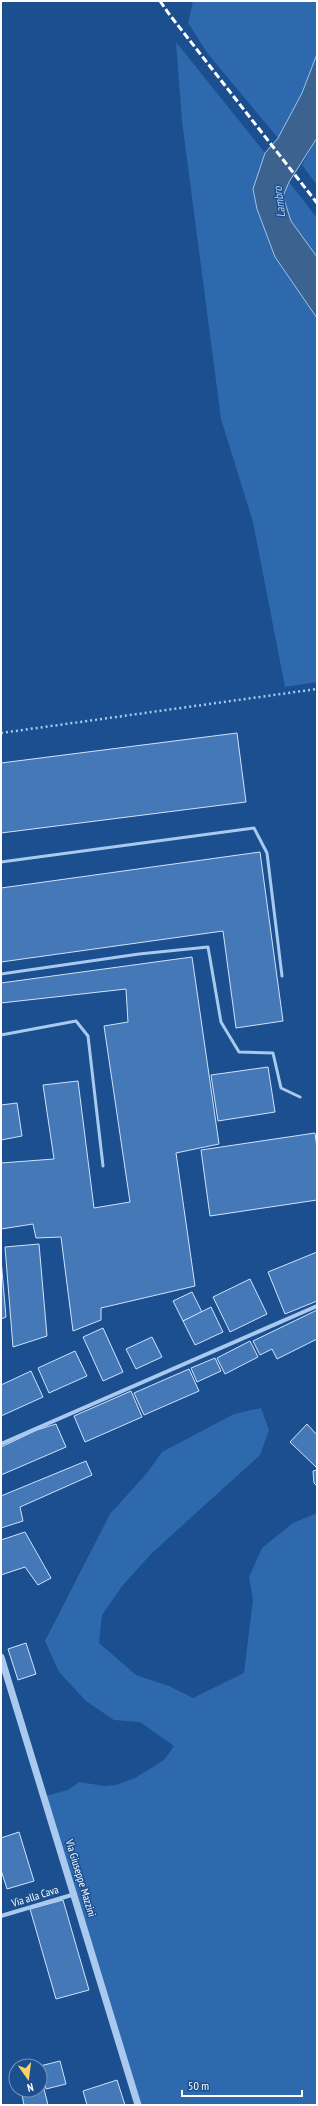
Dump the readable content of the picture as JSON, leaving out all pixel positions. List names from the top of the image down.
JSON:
{
  "streets": {
    "street": ["Via Giuseppe Mazzini", "Via alla Cava"]
  },
  "crossings": [
    ["Via Giuseppe Mazzini", "Via alla Cava"]
  ],
  "water": ["Lambro"],
  "scale_bar": "50 m",
  "north": "bottom"
}
